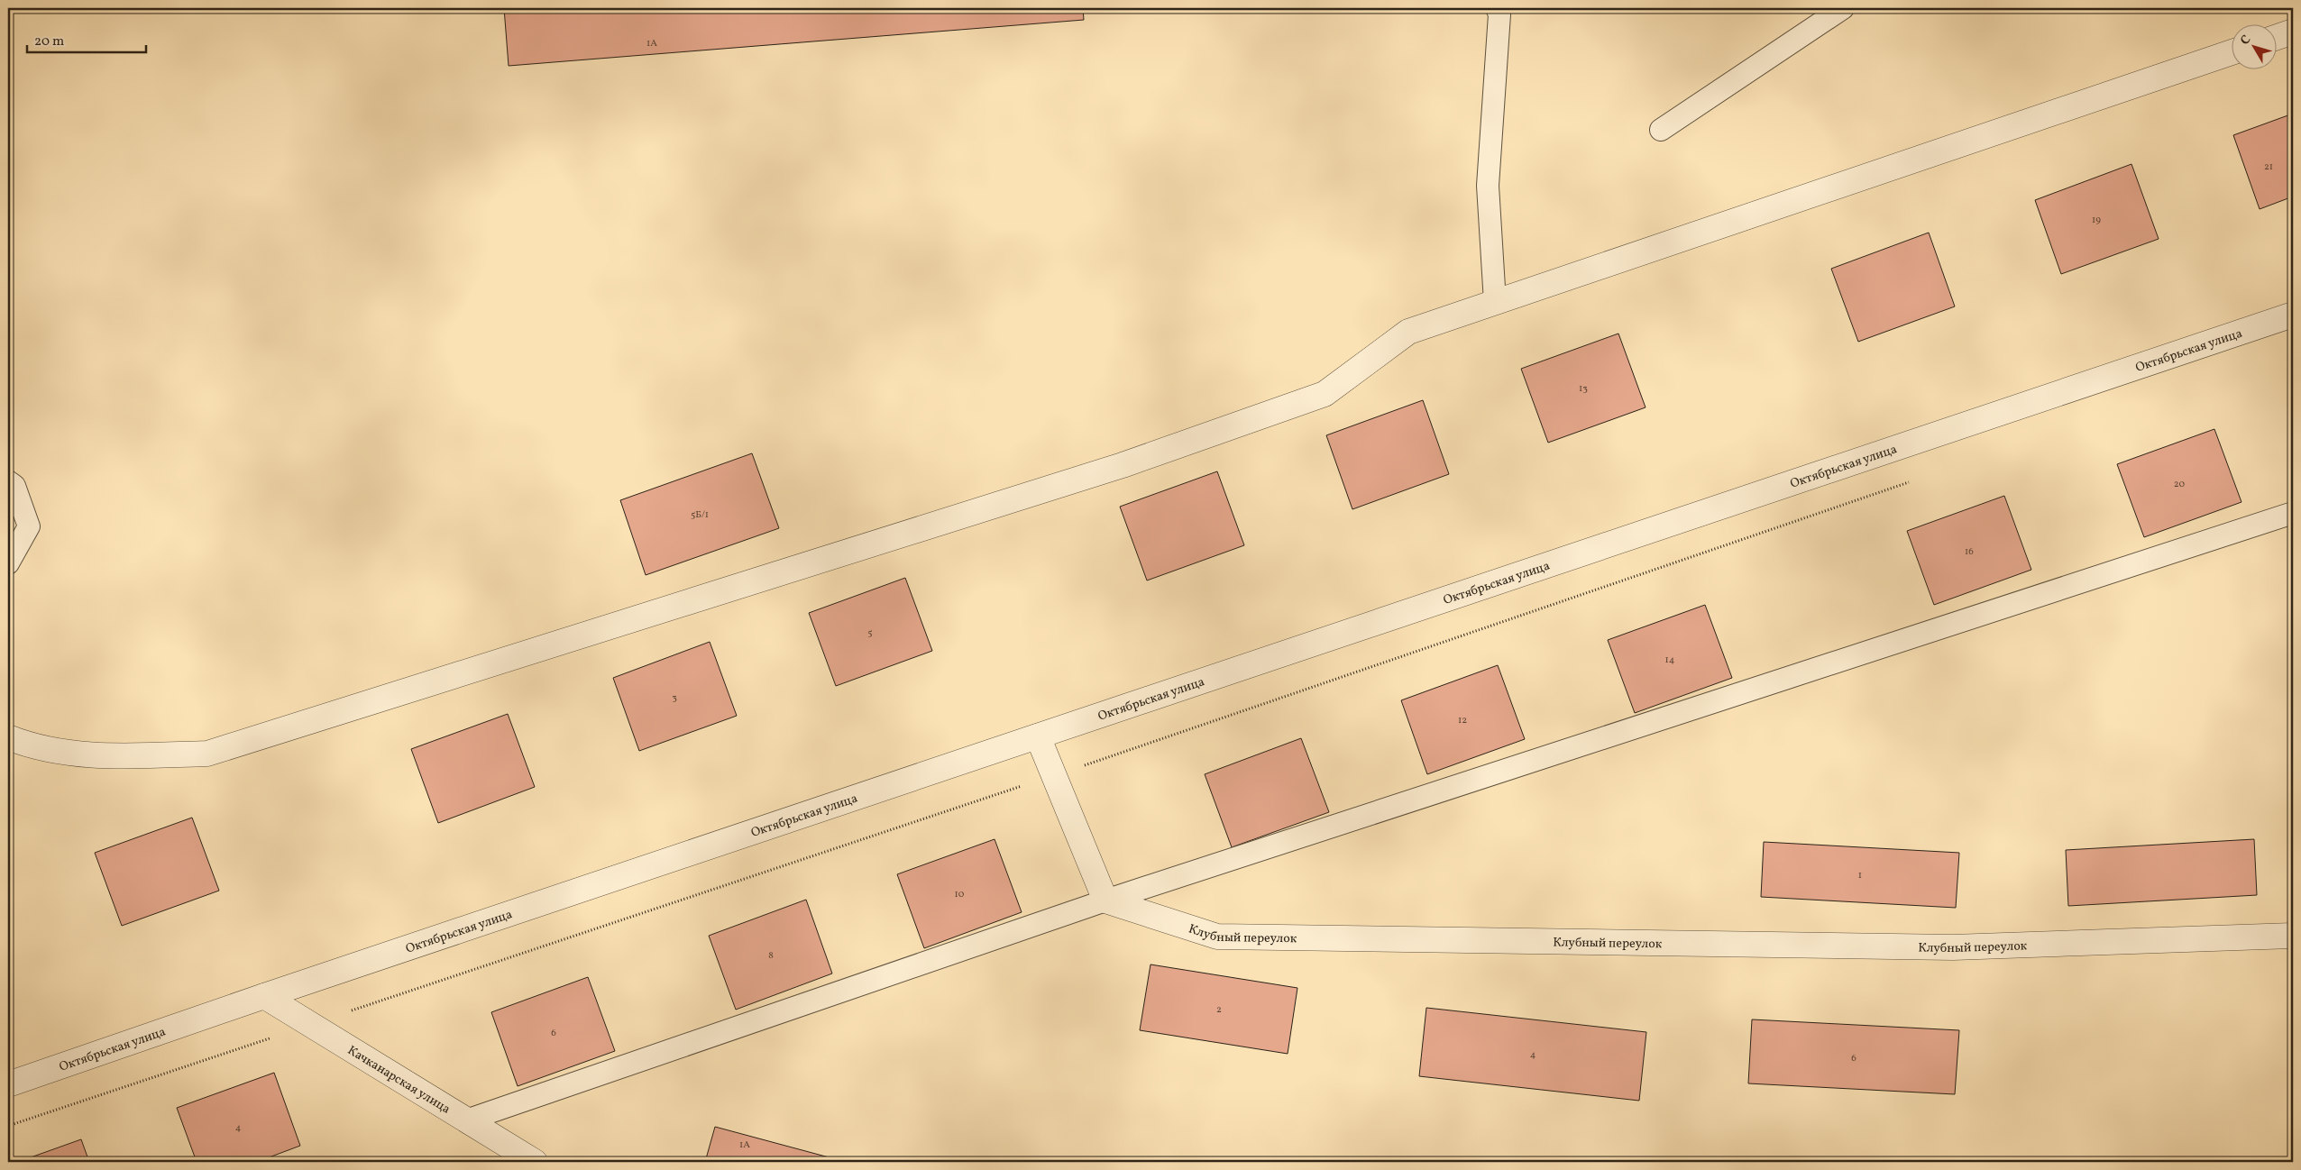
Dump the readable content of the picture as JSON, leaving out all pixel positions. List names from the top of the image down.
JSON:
{
  "streets": {
    "street": ["Октябрьская улица", "Клубный переулок", "Качканарская улица"]
  },
  "crossings": [
    ["Октябрьская улица", "Качканарская улица"]
  ],
  "house_numbers": [
    "1А",
    "21",
    "19",
    "13",
    "20",
    "5Б/1",
    "16",
    "5",
    "14",
    "3",
    "12",
    "1",
    "10",
    "8",
    "2",
    "6",
    "4",
    "6",
    "4",
    "1А"
  ],
  "scale_bar": "20 m",
  "north": "top left"
}
